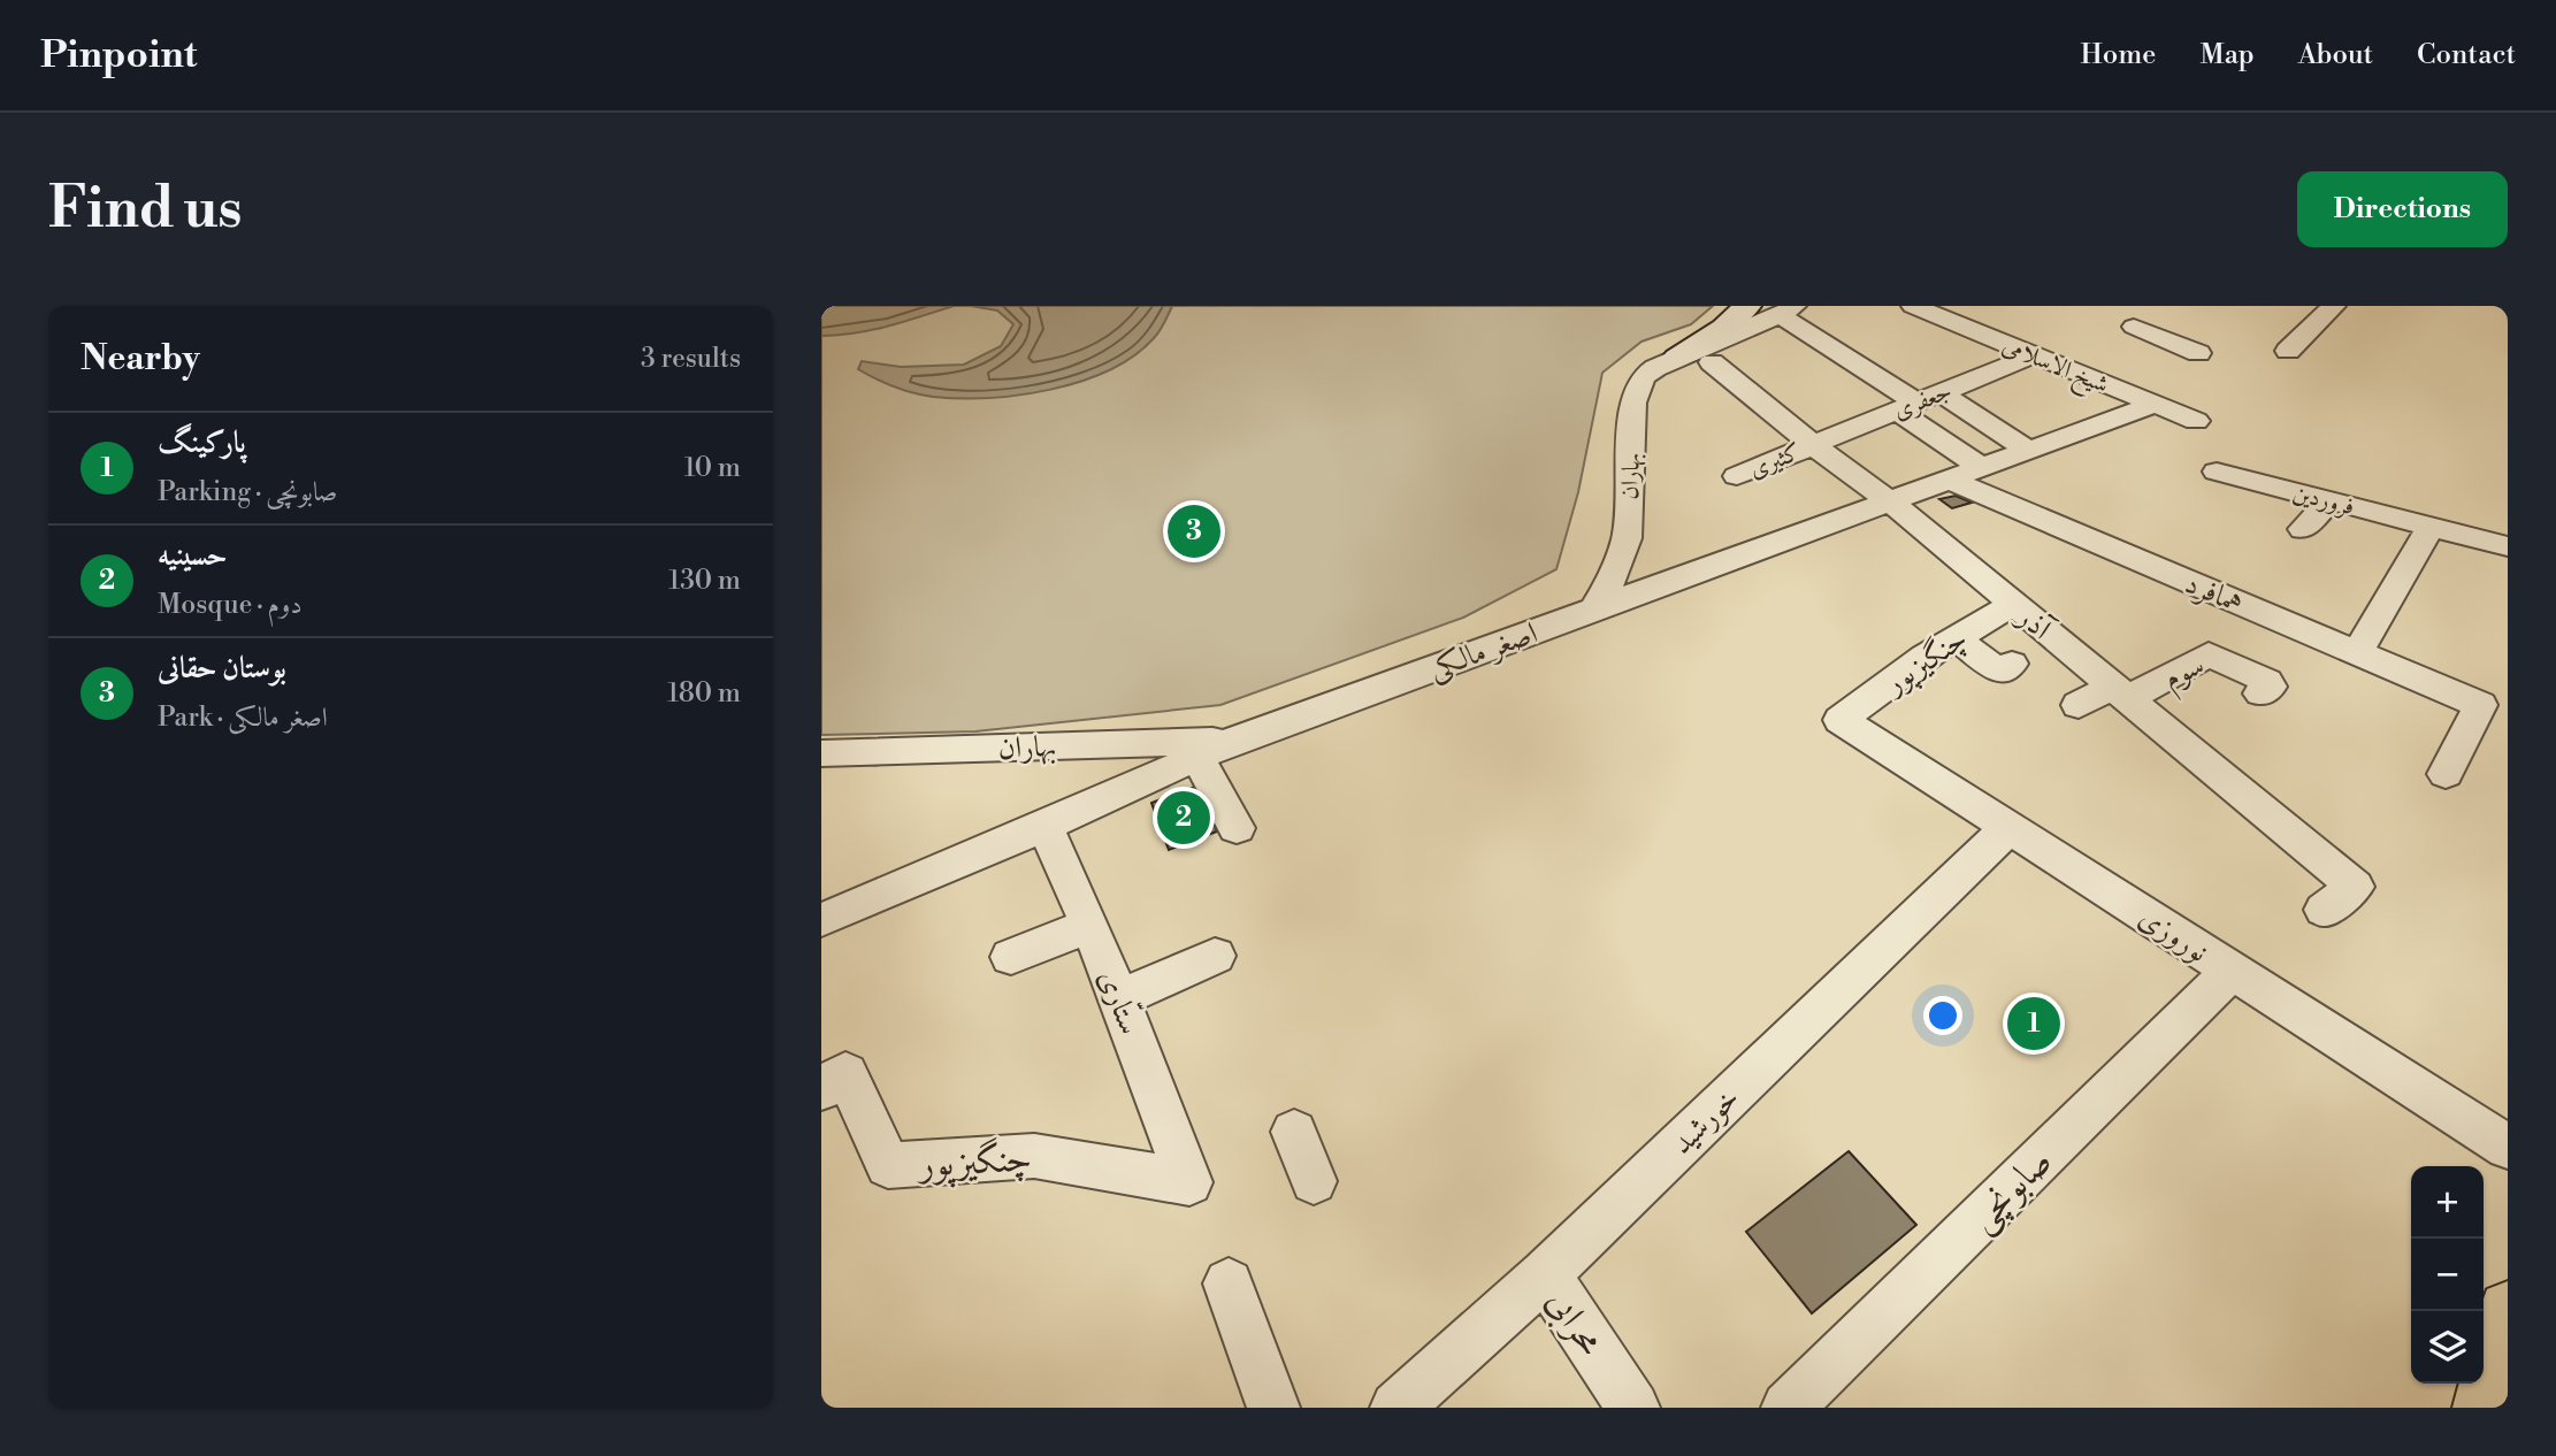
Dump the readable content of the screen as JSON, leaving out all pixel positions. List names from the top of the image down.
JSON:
{
  "streets": {
    "street": [
      "شیخ الاسلامی",
      "جعفری",
      "کثیری",
      "بهاران",
      "فروردین",
      "همافرد",
      "آذر",
      "اصغر مالکی",
      "چنگیزپور",
      "سوم",
      "نوروزی",
      "ستّاری",
      "خورشید",
      "صابونچی",
      "محرابی"
    ]
  },
  "crossings": [
    ["شیخ الاسلامی", "جعفری"],
    ["شیخ الاسلامی", "اصغر مالکی"],
    ["جعفری", "کثیری"],
    ["جعفری", "آذر"],
    ["کثیری", "آذر"],
    ["بهاران", "اصغر مالکی"],
    ["همافرد", "اصغر مالکی"],
    ["آذر", "اصغر مالکی"],
    ["آذر", "چنگیزپور"],
    ["آذر", "سوم"],
    ["اصغر مالکی", "ستّاری"],
    ["چنگیزپور", "نوروزی"],
    ["چنگیزپور", "ستّاری"],
    ["نوروزی", "خورشید"],
    ["نوروزی", "صابونچی"],
    ["خورشید", "محرابی"]
  ],
  "page": {
    "header": "Pinpoint",
    "nav": [
      "Home",
      "Map",
      "About",
      "Contact"
    ],
    "buttons": "Directions",
    "title": "Find us",
    "heading": ["Nearby", "3 results"],
    "list": [
      {
        "mark": "1",
        "name": "پارکینگ",
        "note": "Parking · صابونچی",
        "value": "10 m"
      },
      {
        "mark": "2",
        "name": "حسینیه",
        "note": "Mosque · دوم",
        "value": "130 m"
      },
      {
        "mark": "3",
        "name": "بوستان حقانی",
        "note": "Park · اصغر مالکی",
        "value": "180 m"
      }
    ],
    "pins": ["3", "2", "1"],
    "map_buttons": ["+", "−"]
  }
}
